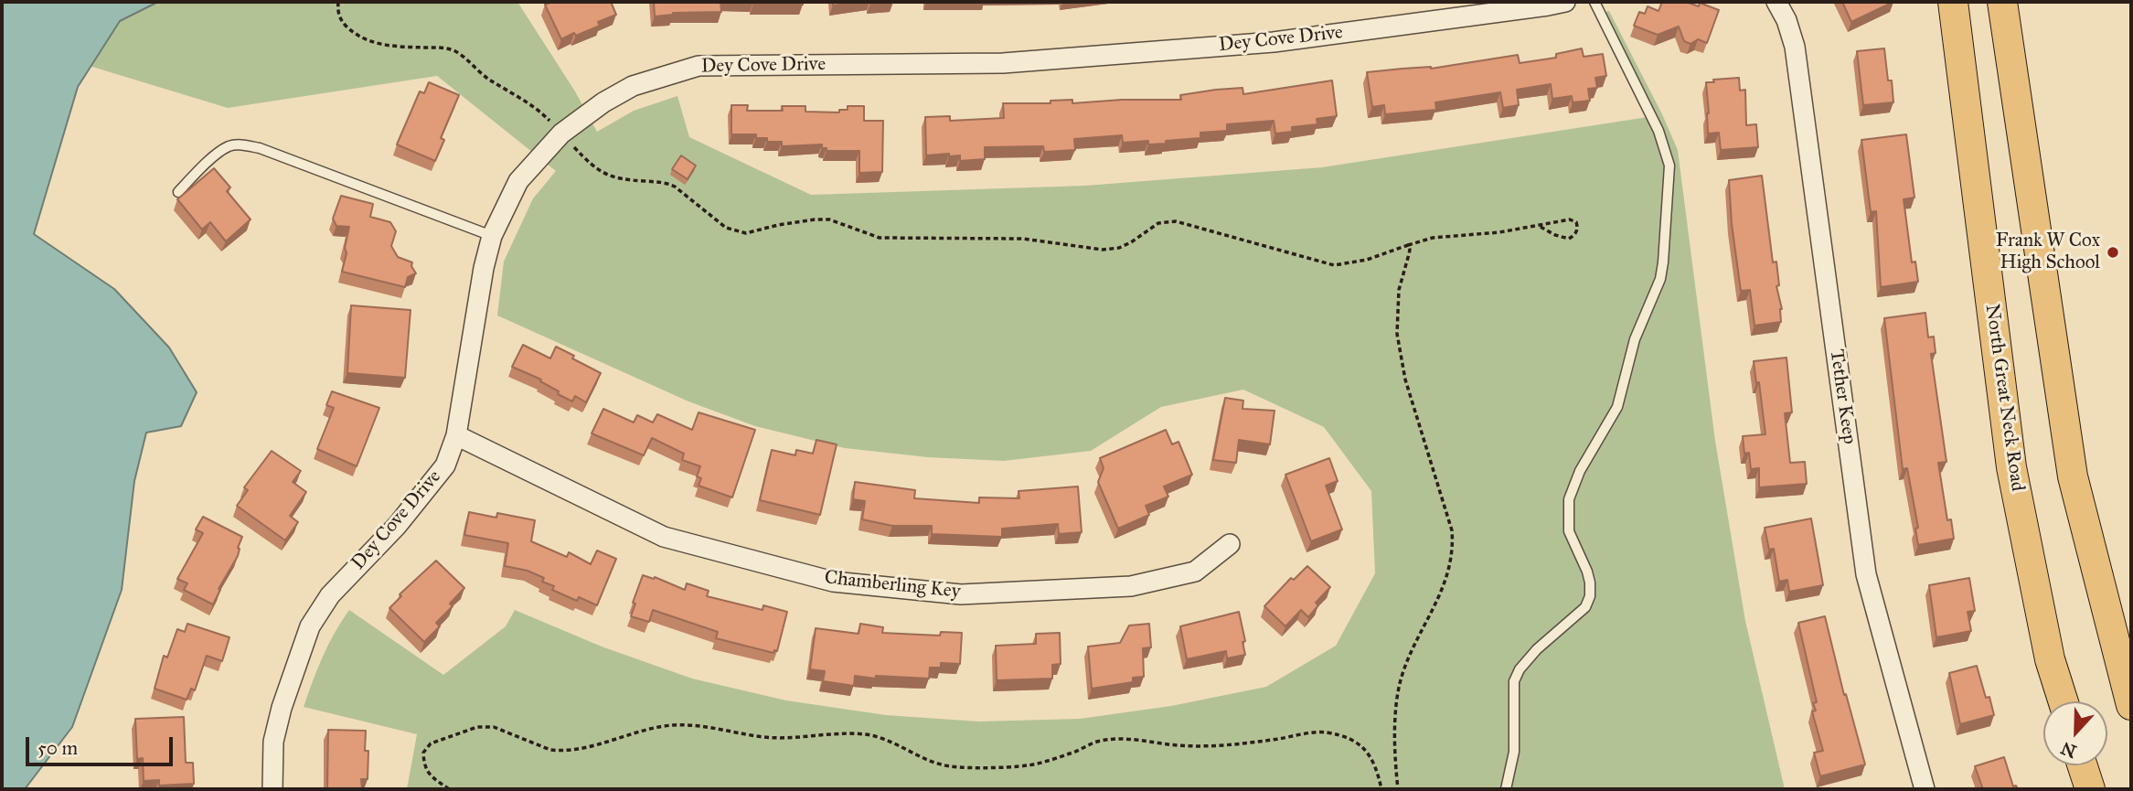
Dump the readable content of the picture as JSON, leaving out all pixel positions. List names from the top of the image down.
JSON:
{
  "streets": {
    "main road": ["North Great Neck Road"],
    "street": ["Dey Cove Drive", "Tether Keep", "Chamberling Key"]
  },
  "crossings": [
    ["Dey Cove Drive", "Chamberling Key"]
  ],
  "places": ["Frank W Cox High School"],
  "scale_bar": "50 m",
  "north": "bottom"
}
